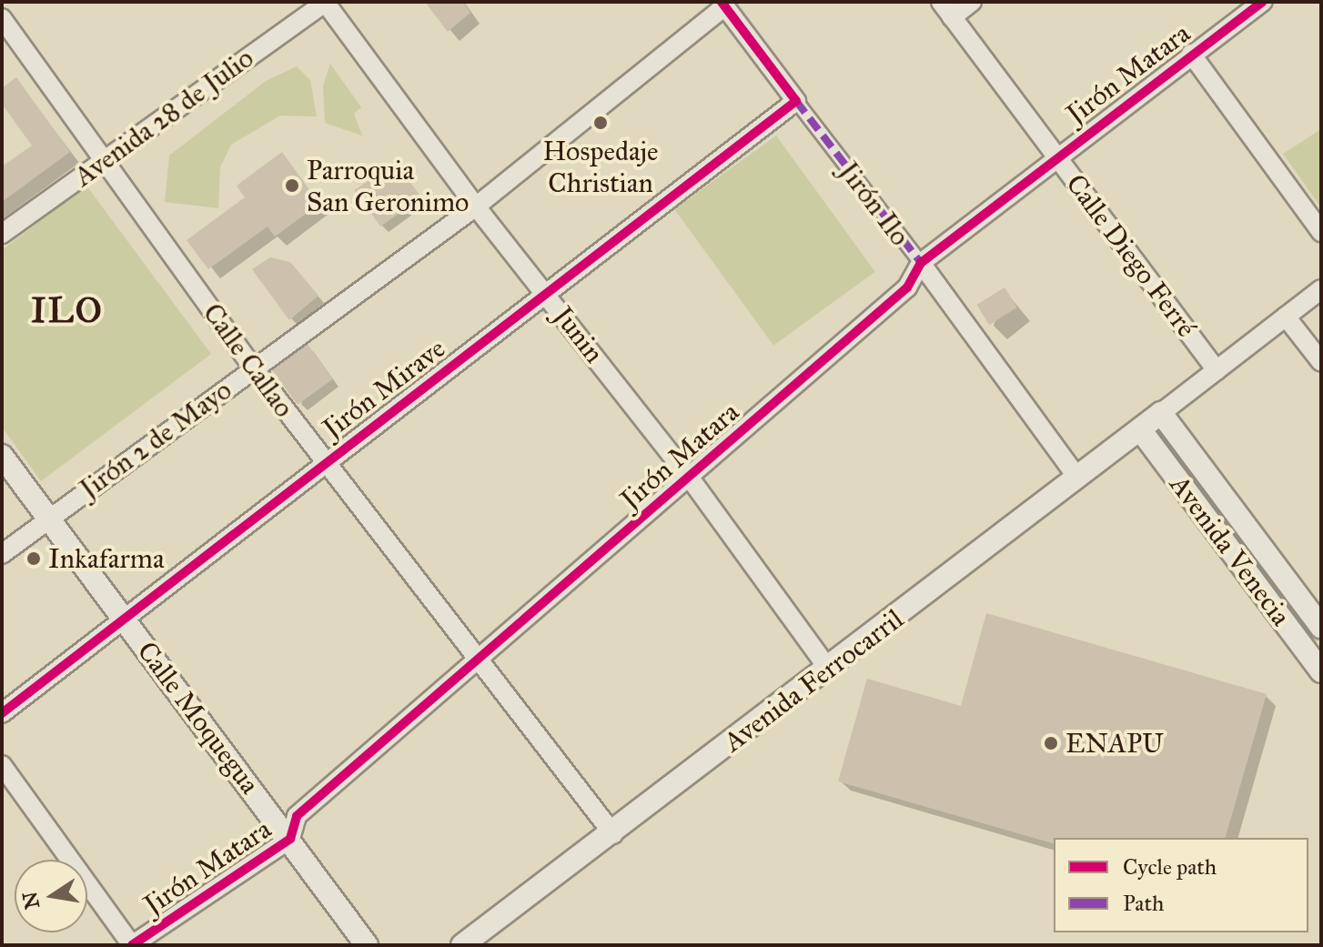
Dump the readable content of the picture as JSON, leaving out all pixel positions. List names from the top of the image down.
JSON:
{
  "streets": {
    "street": [
      "Jirón Matara",
      "Avenida 28 de Julio",
      "Jirón Ilo",
      "Calle Diego Ferré",
      "Junin",
      "Calle Callao",
      "Jirón Mirave",
      "Jirón 2 de Mayo",
      "Avenida Venecia",
      "Avenida Ferrocarril",
      "Calle Moquegua"
    ]
  },
  "crossings": [
    ["Jirón Matara", "Jirón Ilo"],
    ["Jirón Matara", "Calle Diego Ferré"],
    ["Jirón Matara", "Junin"],
    ["Jirón Matara", "Calle Callao"],
    ["Jirón Matara", "Calle Moquegua"],
    ["Avenida 28 de Julio", "Junin"],
    ["Avenida 28 de Julio", "Calle Callao"],
    ["Jirón Ilo", "Jirón Mirave"],
    ["Jirón Ilo", "Jirón 2 de Mayo"],
    ["Jirón Ilo", "Avenida Ferrocarril"],
    ["Junin", "Jirón Mirave"],
    ["Junin", "Jirón 2 de Mayo"],
    ["Junin", "Avenida Ferrocarril"],
    ["Calle Callao", "Jirón Mirave"],
    ["Calle Callao", "Jirón 2 de Mayo"],
    ["Calle Callao", "Avenida Ferrocarril"],
    ["Jirón Mirave", "Calle Moquegua"],
    ["Jirón 2 de Mayo", "Calle Moquegua"],
    ["Avenida Venecia", "Avenida Ferrocarril"]
  ],
  "districts": ["ILO"],
  "places": [
    "Hospedaje Christian",
    "Parroquia San Geronimo",
    "Inkafarma",
    "ENAPU"
  ],
  "legend": ["Cycle path", "Path"],
  "north": "left"
}
